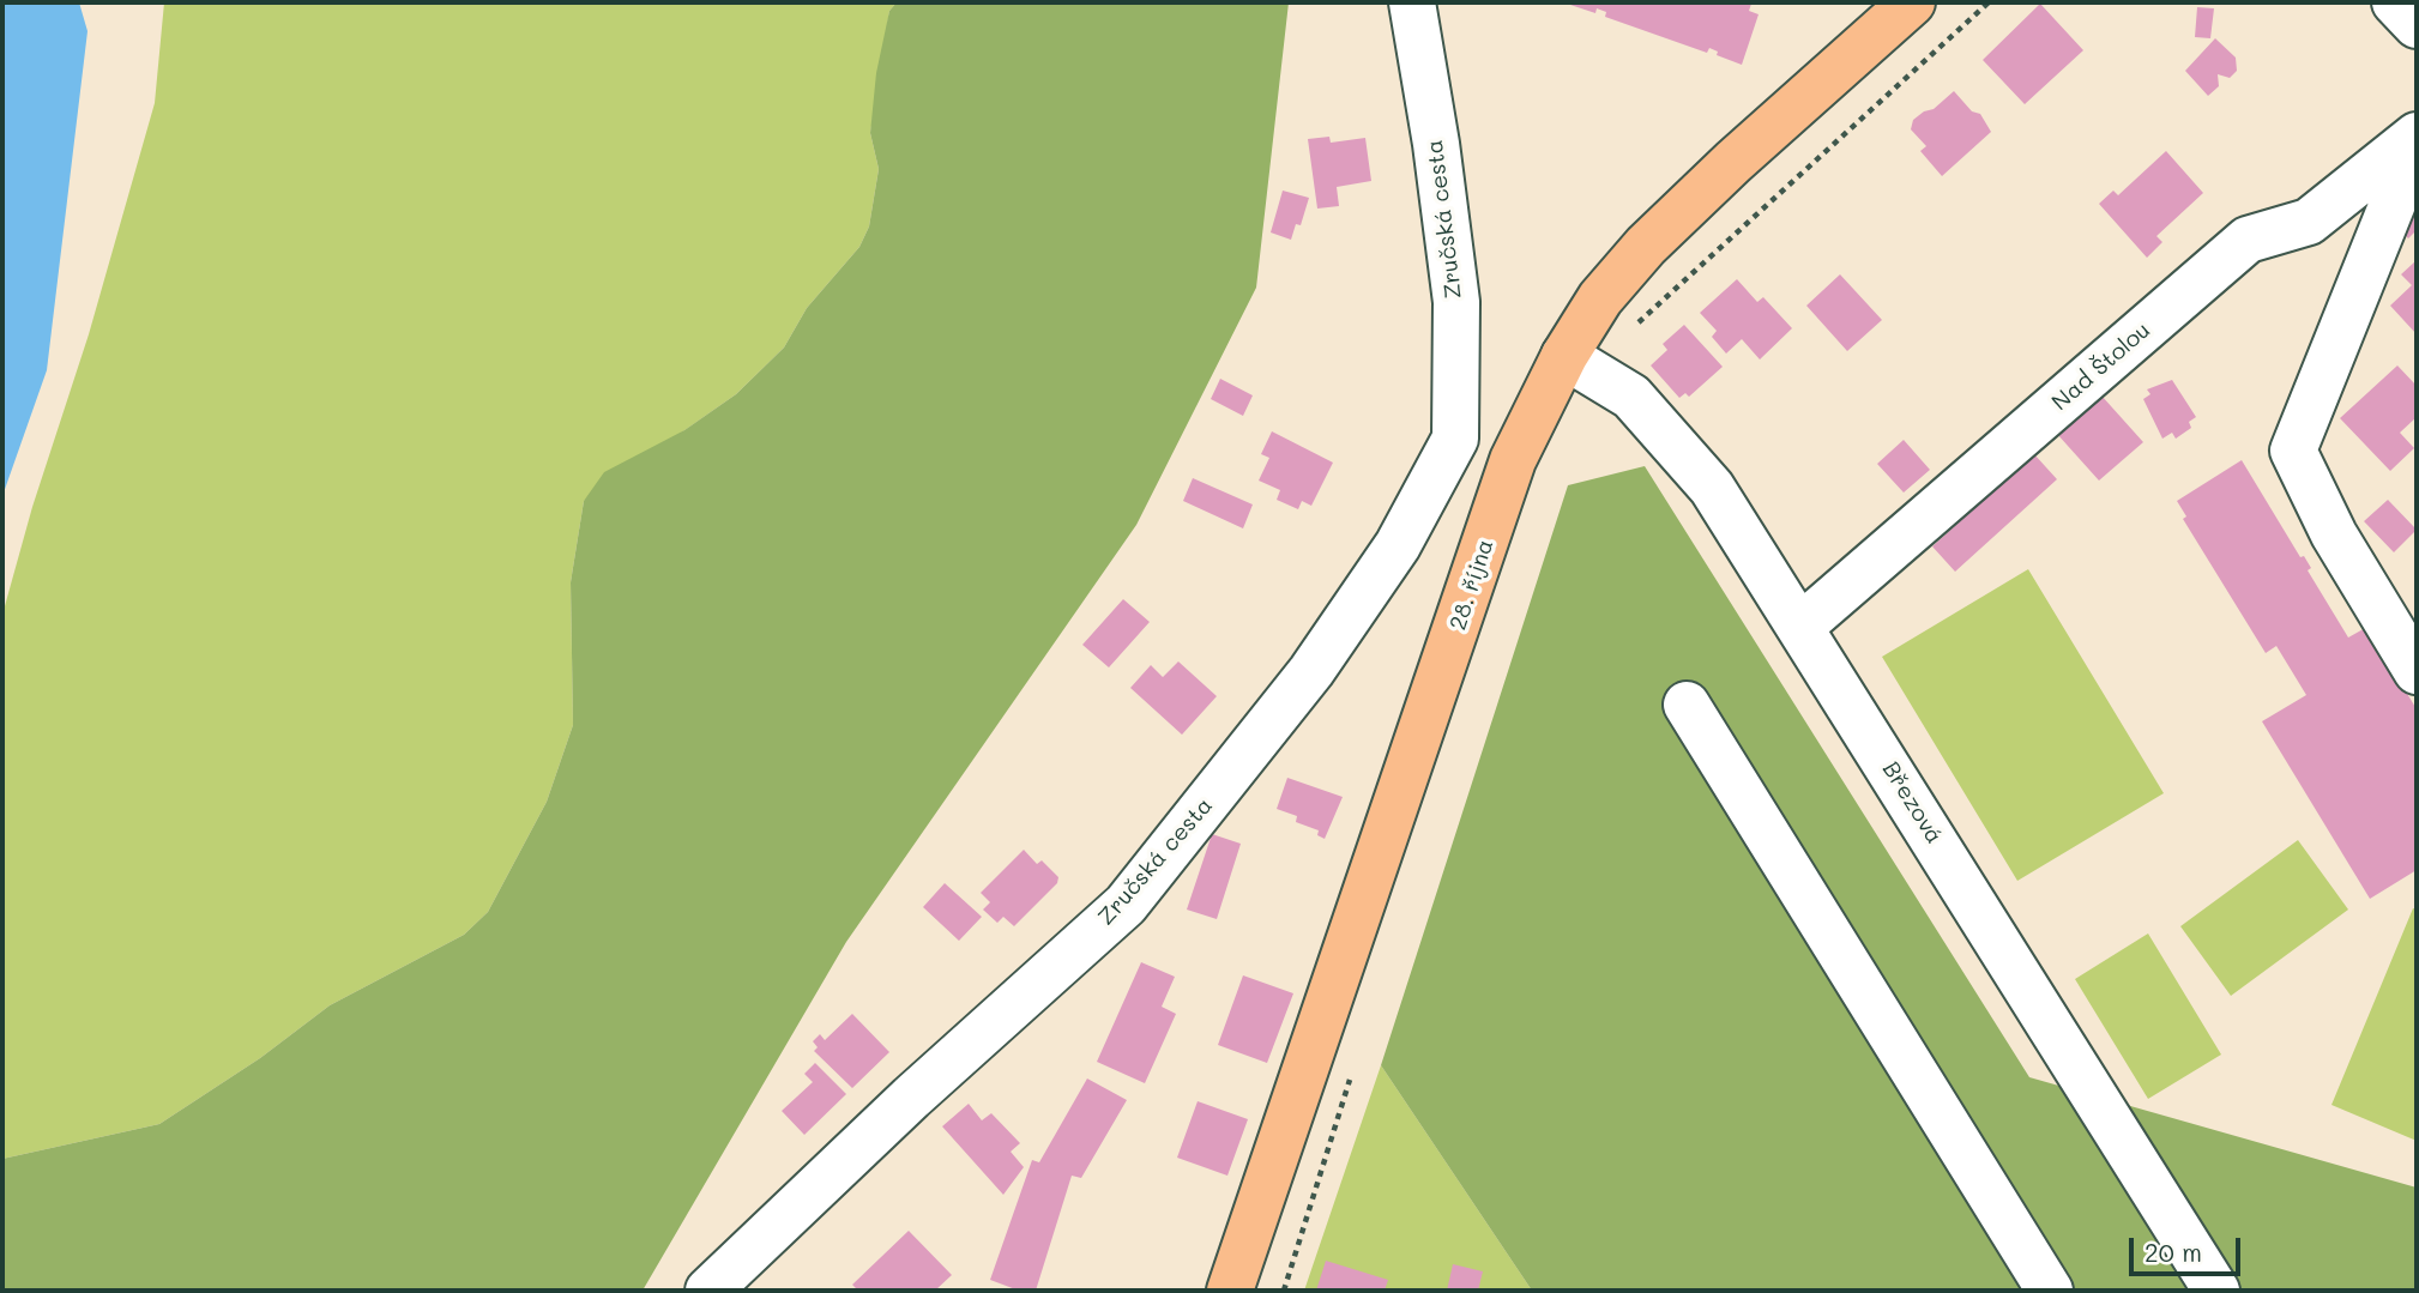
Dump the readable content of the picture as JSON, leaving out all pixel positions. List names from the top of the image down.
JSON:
{
  "streets": {
    "main road": ["28. října"],
    "street": ["Zručská cesta", "Nad Štolou", "Březová"]
  },
  "crossings": [
    ["Nad Štolou", "Březová"],
    ["28. října", "Březová"]
  ],
  "scale_bar": "20 m"
}
